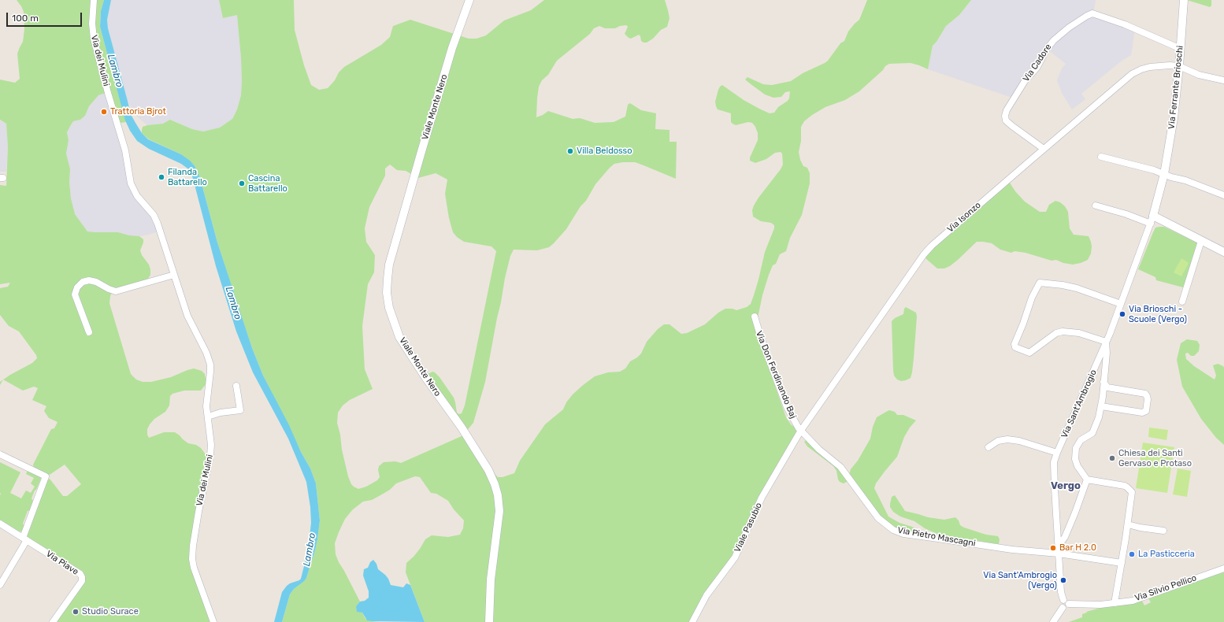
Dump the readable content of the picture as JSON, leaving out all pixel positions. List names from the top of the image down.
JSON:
{
  "streets": {
    "street": [
      "Via dei Mulini",
      "Via Cadore",
      "Via Ferrante Brioschi",
      "Viale Monte Nero",
      "Via Isonzo",
      "Via Don Ferdinando Baj",
      "Via Sant'Ambrogio",
      "Viale Pasubio",
      "Via Pietro Mascagni",
      "Via Piave",
      "Via Silvio Pellico"
    ]
  },
  "crossings": [
    ["Via Cadore", "Via Ferrante Brioschi"],
    ["Via Cadore", "Via Isonzo"],
    ["Via Ferrante Brioschi", "Via Isonzo"],
    ["Via Ferrante Brioschi", "Via Sant'Ambrogio"],
    ["Via Isonzo", "Via Don Ferdinando Baj"],
    ["Via Isonzo", "Viale Pasubio"],
    ["Via Isonzo", "Via Pietro Mascagni"],
    ["Via Don Ferdinando Baj", "Viale Pasubio"],
    ["Via Don Ferdinando Baj", "Via Pietro Mascagni"],
    ["Via Sant'Ambrogio", "Via Pietro Mascagni"],
    ["Via Sant'Ambrogio", "Via Silvio Pellico"],
    ["Viale Pasubio", "Via Pietro Mascagni"]
  ],
  "districts": ["Vergo"],
  "water": ["Lambro"],
  "places": [
    "Trattoria Bjrot",
    "Villa Beldosso",
    "Filanda Battarello",
    "Cascina Battarello",
    "Via Brioschi - Scuole (Vergo)",
    "Chiesa dei Santi Gervaso e Protaso",
    "Bar H 2.0",
    "La Pasticceria",
    "Via Sant'Ambrogio (Vergo)",
    "Studio Surace"
  ],
  "scale_bar": "100 m"
}
